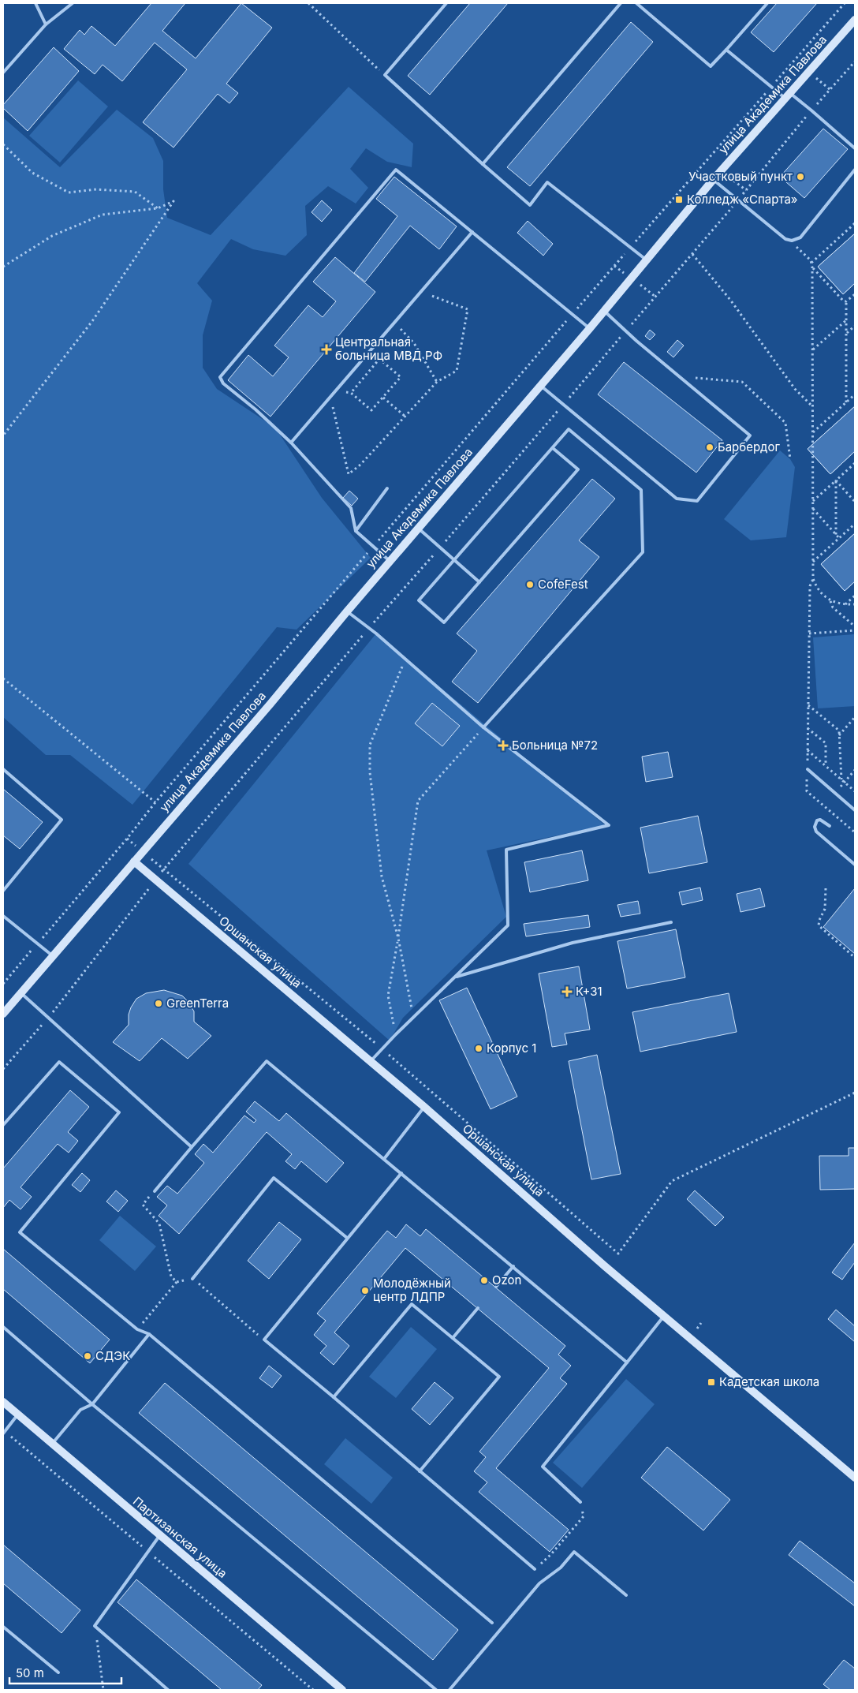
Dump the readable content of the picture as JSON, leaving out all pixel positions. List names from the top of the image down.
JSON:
{
  "streets": {
    "street": ["улица Академика Павлова", "Оршанская улица", "Партизанская улица"]
  },
  "crossings": [
    ["улица Академика Павлова", "Оршанская улица"]
  ],
  "places": {
    "other": [
      "Участковый пункт",
      "Барбердог",
      "CofeFest",
      "GreenTerra",
      "Корпус 1",
      "Ozon",
      "Молодёжный центр ЛДПР",
      "СДЭК"
    ],
    "transit": ["Колледж «Спарта»", "Кадетская школа"],
    "health": ["Центральная больница МВД РФ", "Больница №72", "К+31"]
  },
  "scale_bar": "50 m"
}
